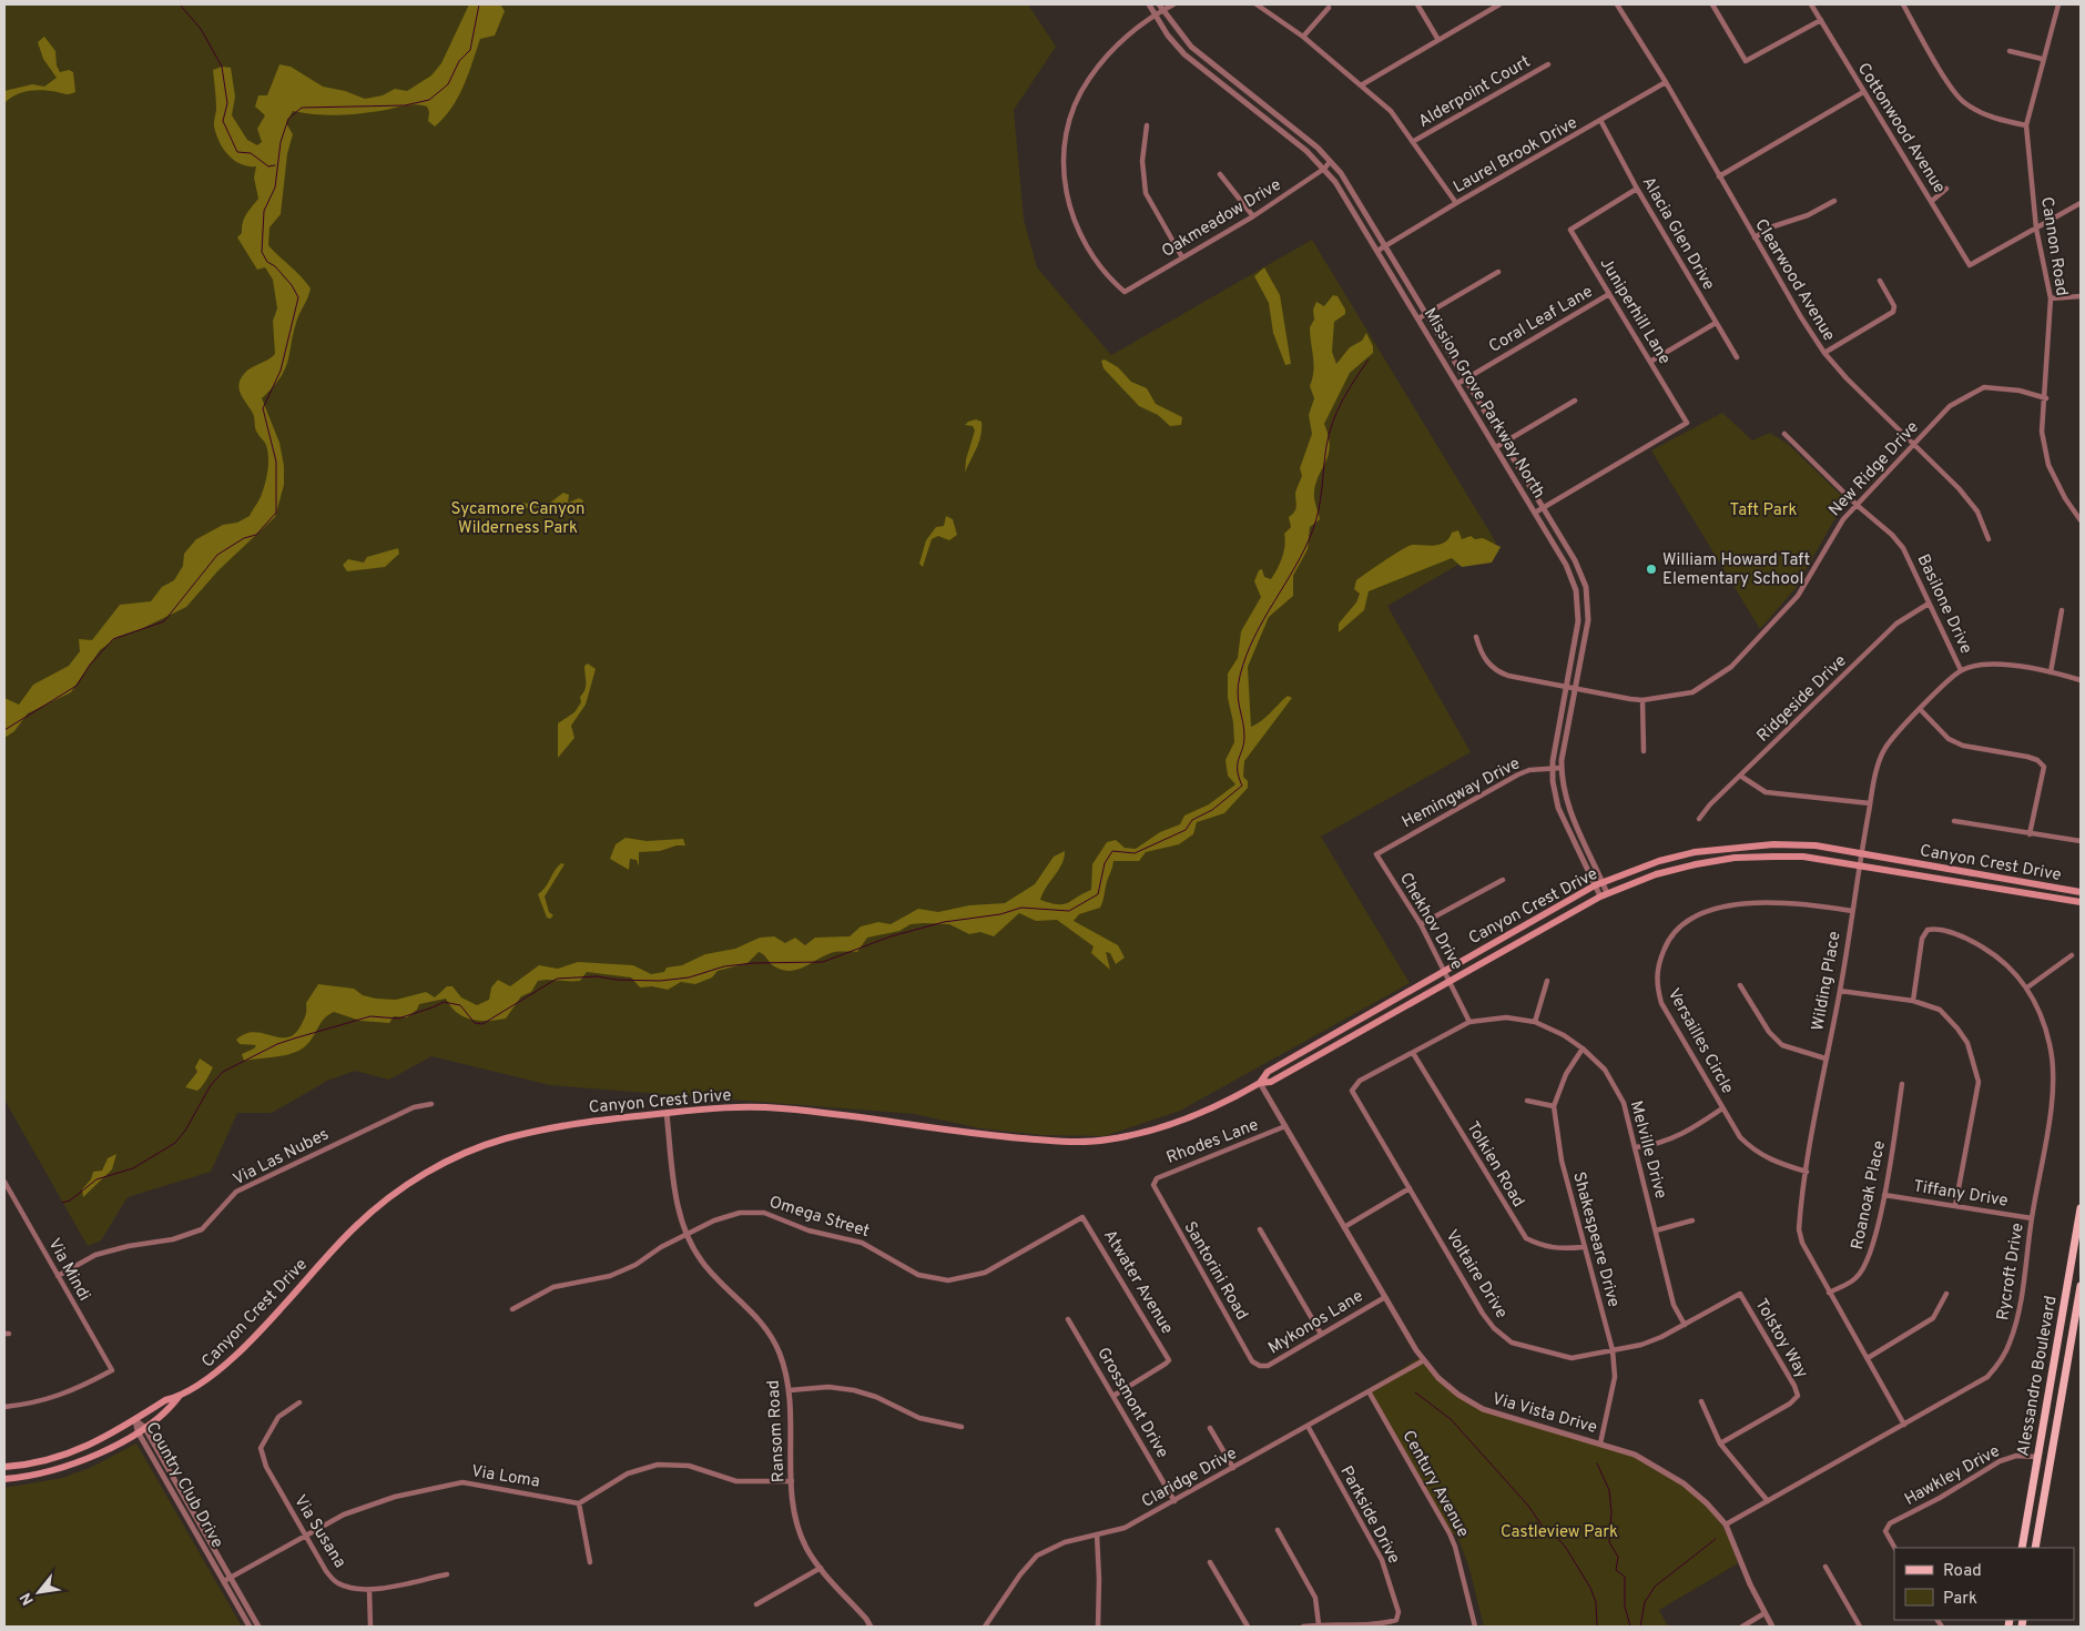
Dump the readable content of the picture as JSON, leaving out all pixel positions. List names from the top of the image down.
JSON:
{
  "streets": {
    "main road": ["Canyon Crest Drive", "Alessandro Boulevard"],
    "street": [
      "Alderpoint Court",
      "Cottonwood Avenue",
      "Laurel Brook Drive",
      "Oakmeadow Drive",
      "Alacia Glen Drive",
      "Cannon Road",
      "Clearwood Avenue",
      "Juniperhill Lane",
      "Coral Leaf Lane",
      "Mission Grove Parkway North",
      "New Ridge Drive",
      "Basilone Drive",
      "Ridgeside Drive",
      "Hemingway Drive",
      "Chekhov Drive",
      "Wilding Place",
      "Versailles Circle",
      "Rhodes Lane",
      "Melville Drive",
      "Via Las Nubes",
      "Tolkien Road",
      "Tiffany Drive",
      "Roanoak Place",
      "Omega Street",
      "Shakespeare Drive",
      "Via Mindi",
      "Santorini Road",
      "Rycroft Drive",
      "Voltaire Drive",
      "Atwater Avenue",
      "Mykonos Lane",
      "Tolstoy Way",
      "Grossmont Drive",
      "Via Vista Drive",
      "Ransom Road",
      "Hawkley Drive",
      "Via Loma",
      "Claridge Drive",
      "Century Avenue",
      "Country Club Drive",
      "Parkside Drive",
      "Via Susana"
    ]
  },
  "crossings": [
    ["Cottonwood Avenue", "Cannon Road"],
    ["Laurel Brook Drive", "Alacia Glen Drive"],
    ["Laurel Brook Drive", "Clearwood Avenue"],
    ["Laurel Brook Drive", "Mission Grove Parkway North"],
    ["Oakmeadow Drive", "Mission Grove Parkway North"],
    ["Alacia Glen Drive", "Juniperhill Lane"],
    ["Cannon Road", "New Ridge Drive"],
    ["Clearwood Avenue", "New Ridge Drive"],
    ["Juniperhill Lane", "Coral Leaf Lane"],
    ["Juniperhill Lane", "Mission Grove Parkway North"],
    ["Coral Leaf Lane", "Mission Grove Parkway North"],
    ["Mission Grove Parkway North", "New Ridge Drive"],
    ["Mission Grove Parkway North", "Hemingway Drive"],
    ["Mission Grove Parkway North", "Canyon Crest Drive"],
    ["New Ridge Drive", "Basilone Drive"],
    ["Basilone Drive", "Ridgeside Drive"],
    ["Basilone Drive", "Wilding Place"],
    ["Hemingway Drive", "Chekhov Drive"],
    ["Canyon Crest Drive", "Chekhov Drive"],
    ["Canyon Crest Drive", "Wilding Place"],
    ["Canyon Crest Drive", "Via Vista Drive"],
    ["Canyon Crest Drive", "Ransom Road"],
    ["Canyon Crest Drive", "Country Club Drive"],
    ["Chekhov Drive", "Melville Drive"],
    ["Wilding Place", "Versailles Circle"],
    ["Wilding Place", "Roanoak Place"],
    ["Wilding Place", "Rycroft Drive"],
    ["Rhodes Lane", "Santorini Road"],
    ["Rhodes Lane", "Via Vista Drive"],
    ["Melville Drive", "Tolkien Road"],
    ["Melville Drive", "Shakespeare Drive"],
    ["Melville Drive", "Voltaire Drive"],
    ["Via Las Nubes", "Via Mindi"],
    ["Tolkien Road", "Shakespeare Drive"],
    ["Tiffany Drive", "Roanoak Place"],
    ["Tiffany Drive", "Rycroft Drive"],
    ["Omega Street", "Atwater Avenue"],
    ["Omega Street", "Ransom Road"],
    ["Shakespeare Drive", "Voltaire Drive"],
    ["Shakespeare Drive", "Via Vista Drive"],
    ["Santorini Road", "Mykonos Lane"],
    ["Rycroft Drive", "Via Vista Drive"],
    ["Voltaire Drive", "Tolstoy Way"],
    ["Atwater Avenue", "Grossmont Drive"],
    ["Mykonos Lane", "Via Vista Drive"],
    ["Alessandro Boulevard", "Hawkley Drive"],
    ["Grossmont Drive", "Claridge Drive"],
    ["Via Vista Drive", "Claridge Drive"],
    ["Via Loma", "Country Club Drive"],
    ["Via Loma", "Via Susana"],
    ["Claridge Drive", "Century Avenue"],
    ["Claridge Drive", "Parkside Drive"]
  ],
  "parks": ["Sycamore Canyon Wilderness Park", "Taft Park", "Castleview Park"],
  "places": ["William Howard Taft Elementary School"],
  "legend": ["Road", "Park"],
  "north": "bottom left"
}
